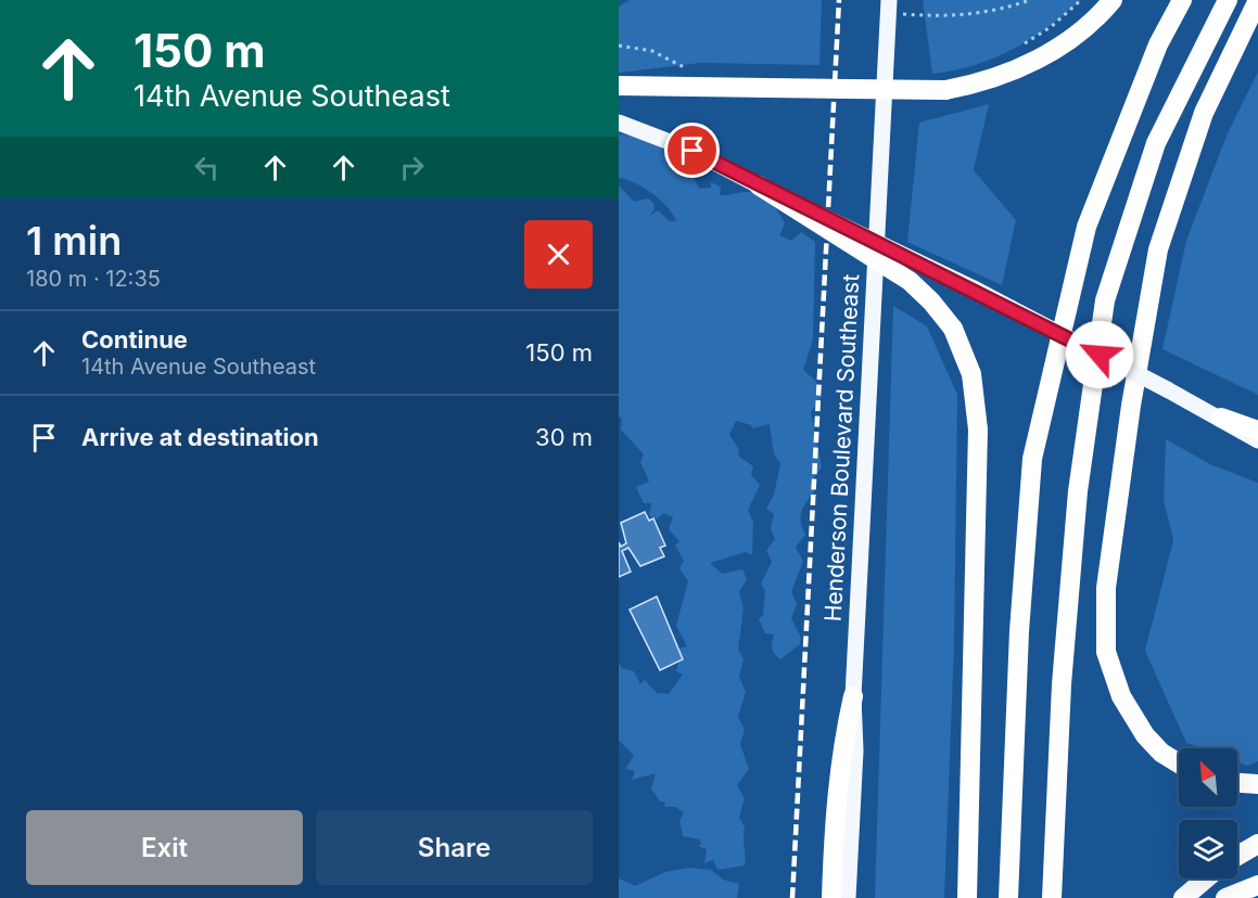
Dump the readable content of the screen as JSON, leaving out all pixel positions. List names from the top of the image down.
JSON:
{
  "streets": {
    "main road": ["Henderson Boulevard Southeast"]
  },
  "north": "top left",
  "page": {
    "turn": ["150 m", "14th Avenue Southeast"],
    "heading": ["1 min", "180 m · 12:35"],
    "list": [
      {
        "name": "Continue",
        "note": "14th Avenue Southeast",
        "value": "150 m"
      },
      {
        "name": "Arrive at destination",
        "value": "30 m"
      }
    ],
    "buttons": ["Exit", "Share"]
  }
}
